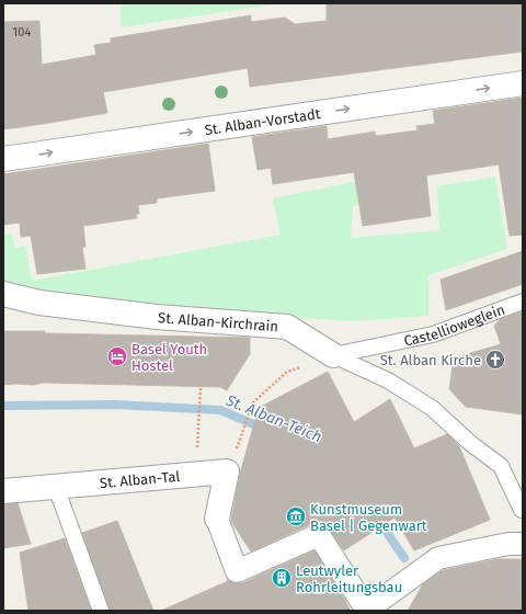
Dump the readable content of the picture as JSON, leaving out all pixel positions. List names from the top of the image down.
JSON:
{
  "streets": {
    "street": ["St. Alban-Vorstadt", "St. Alban-Kirchrain", "St. Alban-Tal"],
    "lane": ["Castellioweglein"]
  },
  "crossings": [
    ["St. Alban-Kirchrain", "Castellioweglein"]
  ],
  "one_way": ["St. Alban-Vorstadt"],
  "water": ["St. Alban-Teich"],
  "places": {
    "hotel": ["Basel Youth Hostel"],
    "church": ["St. Alban Kirche"],
    "museum": ["Kunstmuseum Basel | Gegenwart"],
    "building": ["Leutwyler Rohrleitungsbau"]
  },
  "house_numbers": ["104"]
}
